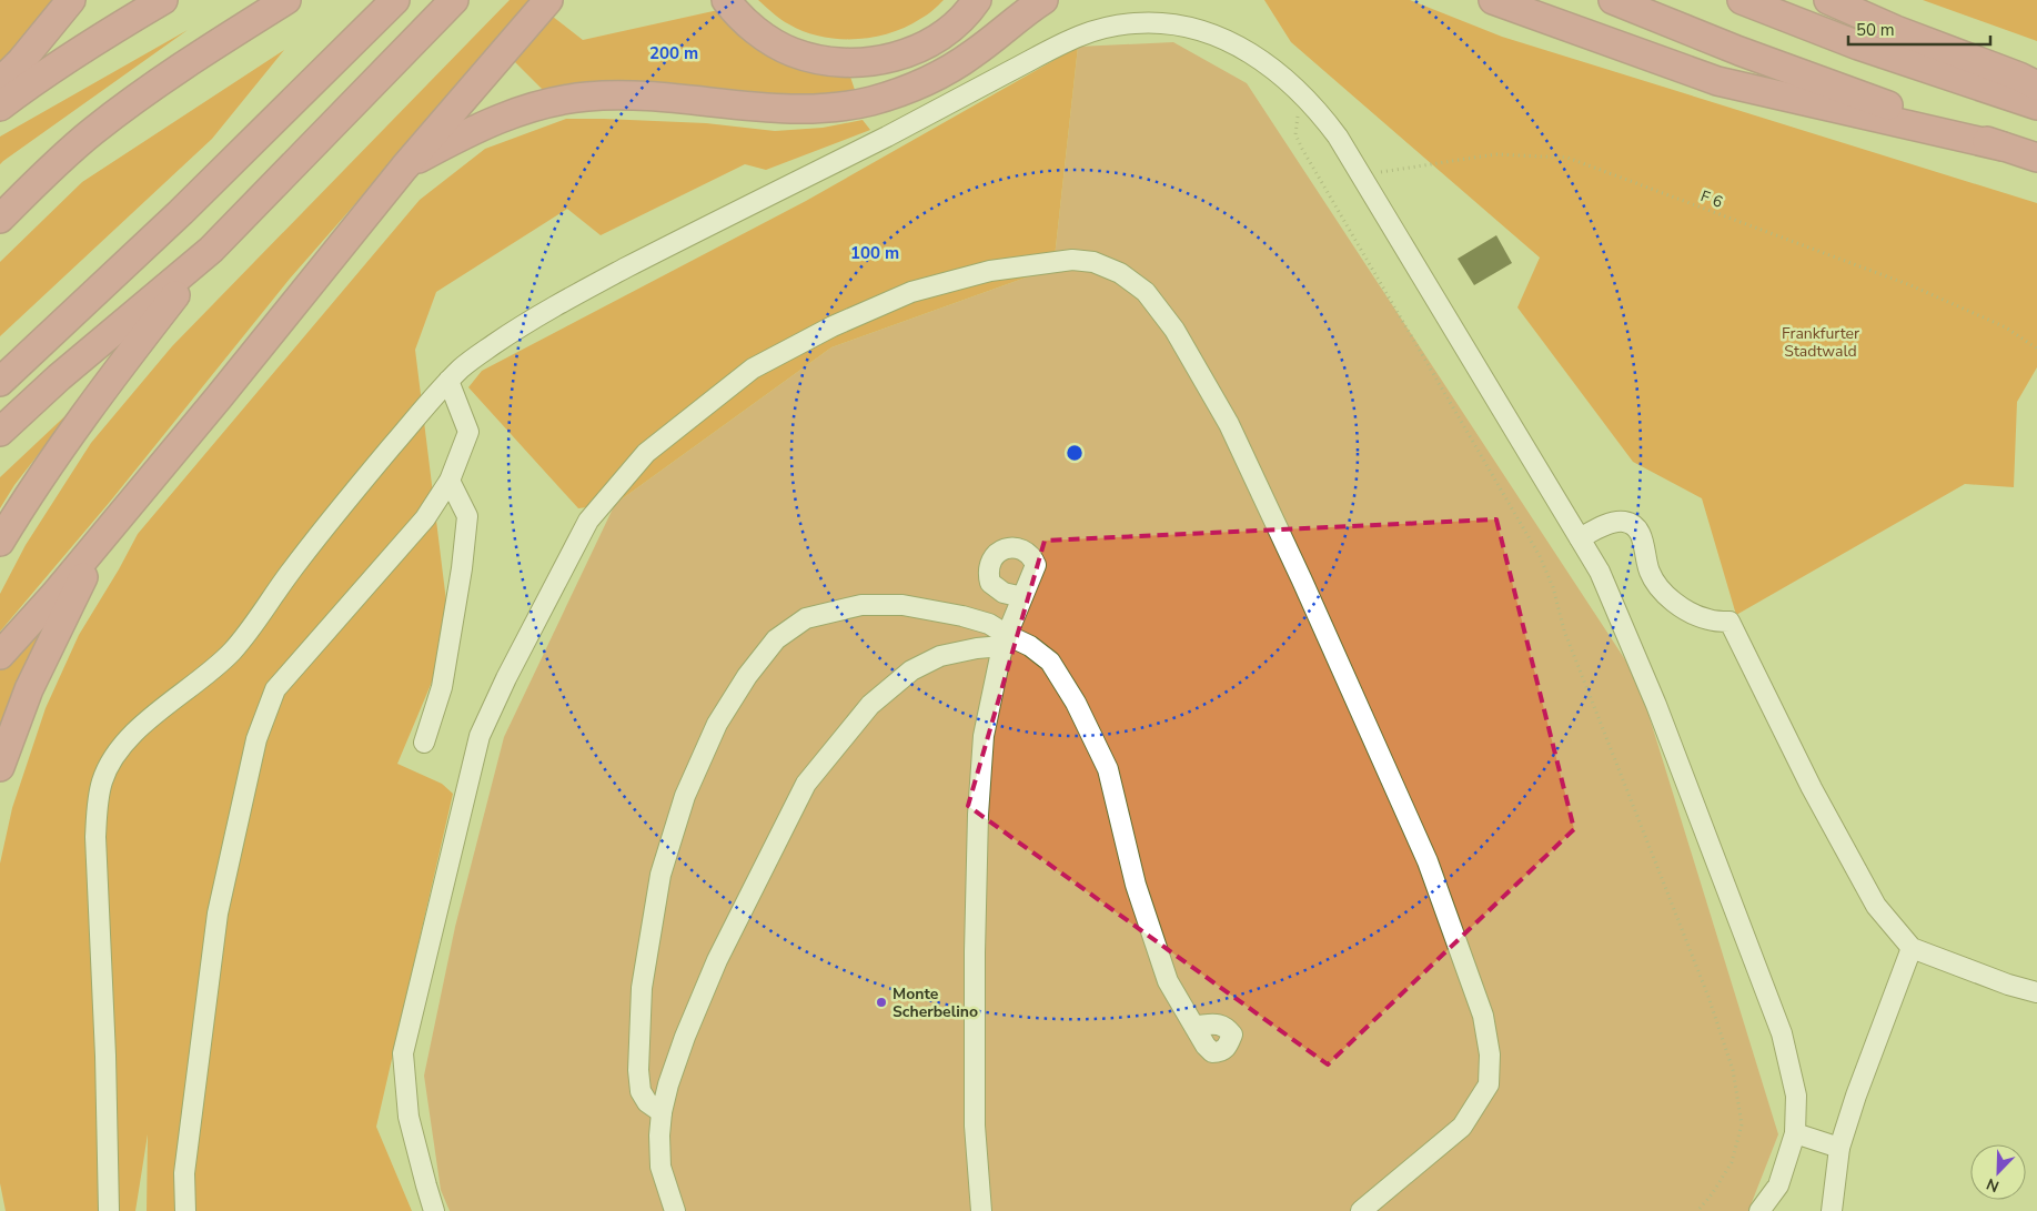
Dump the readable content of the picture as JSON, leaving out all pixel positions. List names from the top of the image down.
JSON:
{
  "streets": {
    "path": ["F 6"]
  },
  "parks": ["Frankfurter Stadtwald"],
  "places": ["Monte Scherbelino"],
  "scale_bar": "50 m",
  "north": "bottom left",
  "rings": ["200 m", "100 m"]
}
